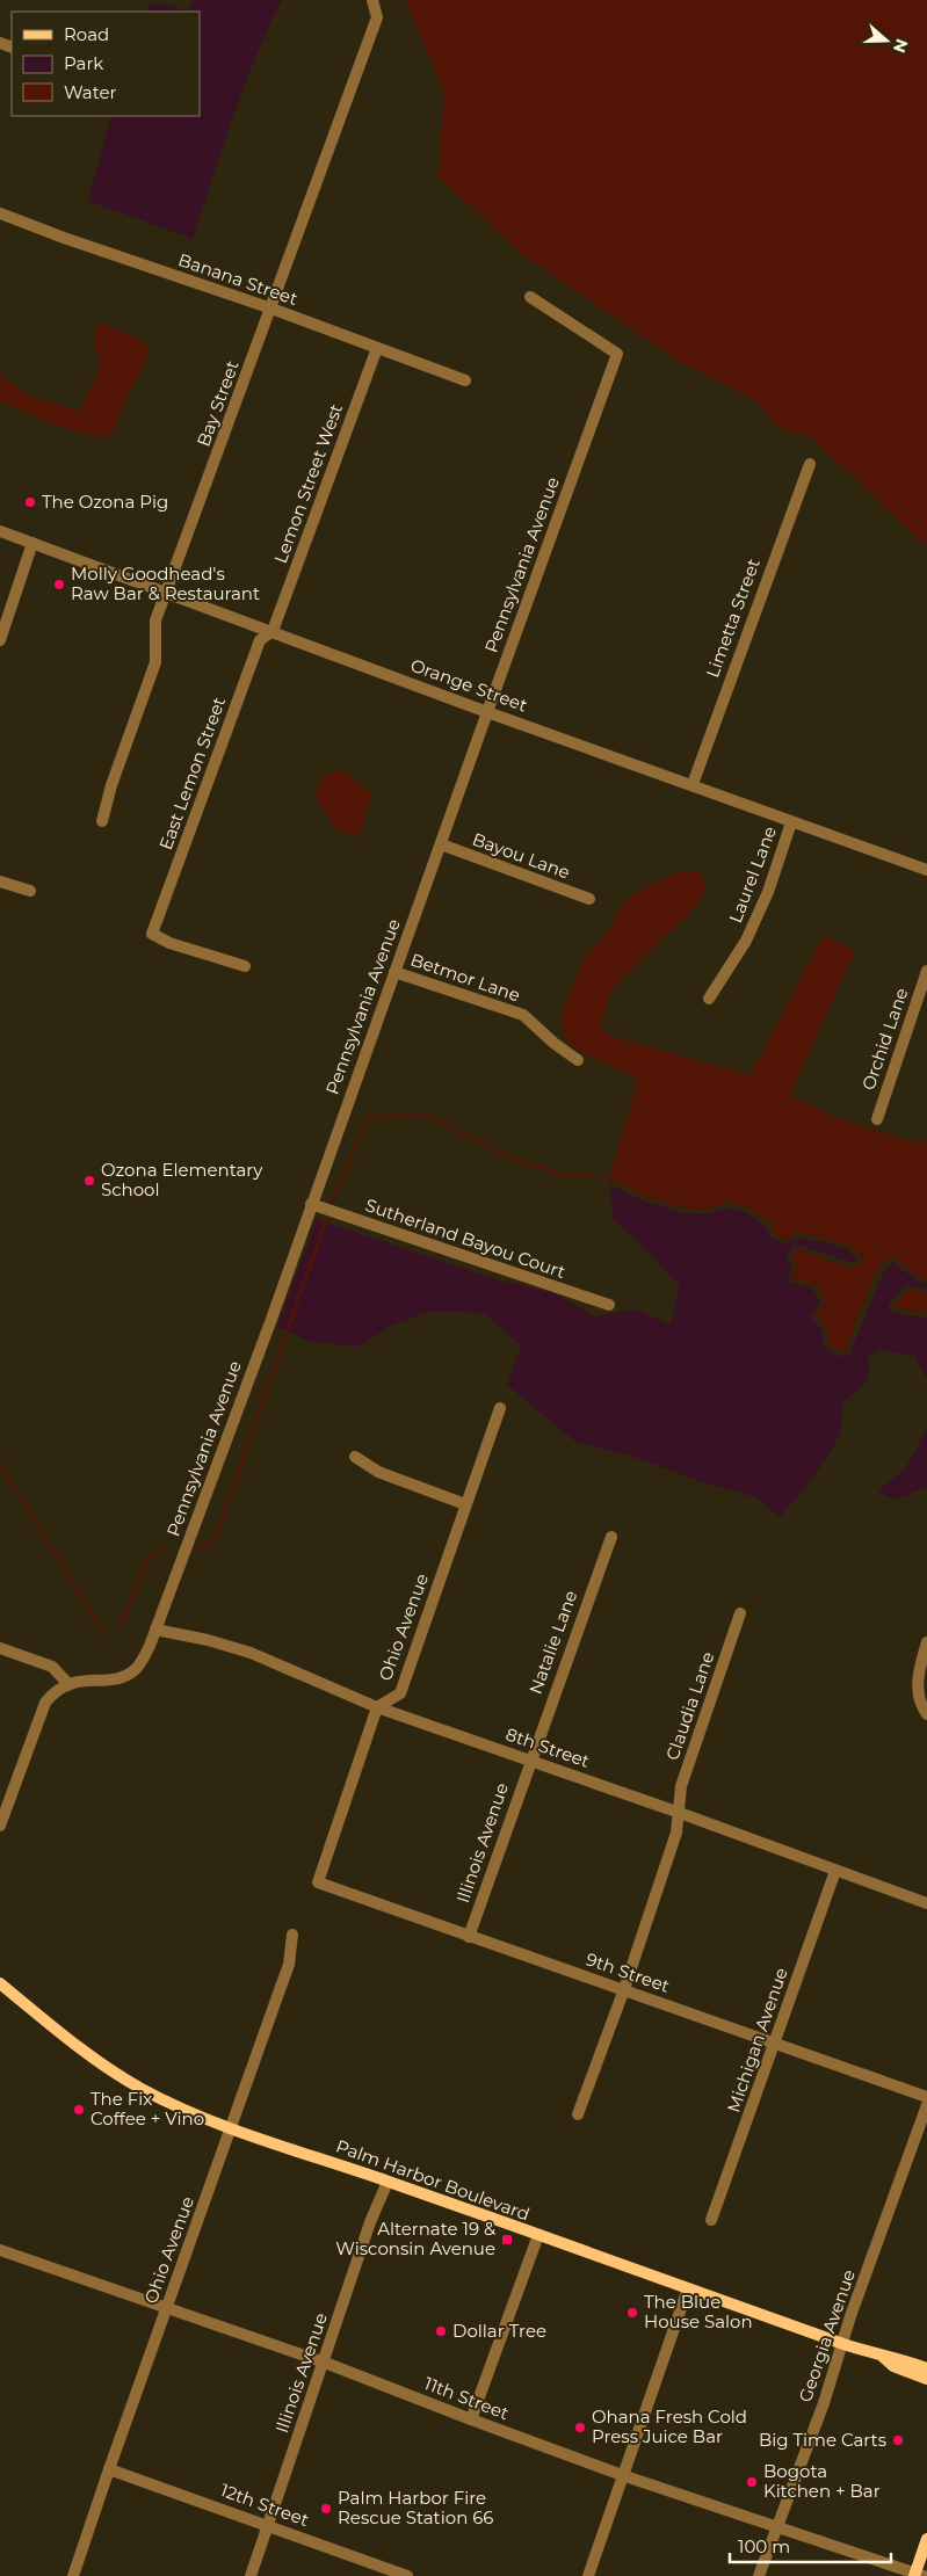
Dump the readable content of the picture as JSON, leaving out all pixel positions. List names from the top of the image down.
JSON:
{
  "streets": {
    "main road": ["Palm Harbor Boulevard"],
    "street": [
      "Banana Street",
      "Bay Street",
      "Lemon Street West",
      "Pennsylvania Avenue",
      "Limetta Street",
      "Orange Street",
      "East Lemon Street",
      "Bayou Lane",
      "Laurel Lane",
      "Betmor Lane",
      "Orchid Lane",
      "Sutherland Bayou Court",
      "Ohio Avenue",
      "Natalie Lane",
      "Claudia Lane",
      "8th Street",
      "Illinois Avenue",
      "9th Street",
      "Michigan Avenue",
      "Georgia Avenue",
      "11th Street",
      "12th Street"
    ]
  },
  "crossings": [
    ["Banana Street", "Bay Street"],
    ["Banana Street", "Lemon Street West"],
    ["Bay Street", "Orange Street"],
    ["Lemon Street West", "Orange Street"],
    ["Lemon Street West", "East Lemon Street"],
    ["Pennsylvania Avenue", "Orange Street"],
    ["Pennsylvania Avenue", "Bayou Lane"],
    ["Pennsylvania Avenue", "Betmor Lane"],
    ["Pennsylvania Avenue", "Sutherland Bayou Court"],
    ["Pennsylvania Avenue", "8th Street"],
    ["Limetta Street", "Orange Street"],
    ["Orange Street", "East Lemon Street"],
    ["Orange Street", "Laurel Lane"],
    ["Ohio Avenue", "8th Street"],
    ["Ohio Avenue", "9th Street"],
    ["Ohio Avenue", "Palm Harbor Boulevard"],
    ["Ohio Avenue", "11th Street"],
    ["Ohio Avenue", "12th Street"],
    ["Natalie Lane", "8th Street"],
    ["Natalie Lane", "Illinois Avenue"],
    ["Claudia Lane", "8th Street"],
    ["Claudia Lane", "9th Street"],
    ["8th Street", "Illinois Avenue"],
    ["8th Street", "9th Street"],
    ["8th Street", "Michigan Avenue"],
    ["Illinois Avenue", "9th Street"],
    ["Illinois Avenue", "Palm Harbor Boulevard"],
    ["Illinois Avenue", "11th Street"],
    ["Illinois Avenue", "12th Street"],
    ["9th Street", "Michigan Avenue"],
    ["Palm Harbor Boulevard", "Georgia Avenue"],
    ["Georgia Avenue", "11th Street"]
  ],
  "places": {
    "other": [
      "The Ozona Pig",
      "Molly Goodhead's Raw Bar & Restaurant",
      "Ozona Elementary School",
      "The Fix Coffee + Vino",
      "The Blue House Salon",
      "Dollar Tree",
      "Ohana Fresh Cold Press Juice Bar",
      "Big Time Carts",
      "Bogota Kitchen + Bar",
      "Palm Harbor Fire Rescue Station 66"
    ],
    "transit": ["Alternate 19 & Wisconsin Avenue"]
  },
  "legend": ["Road", "Park", "Water"],
  "scale_bar": "100 m",
  "north": "right"
}
